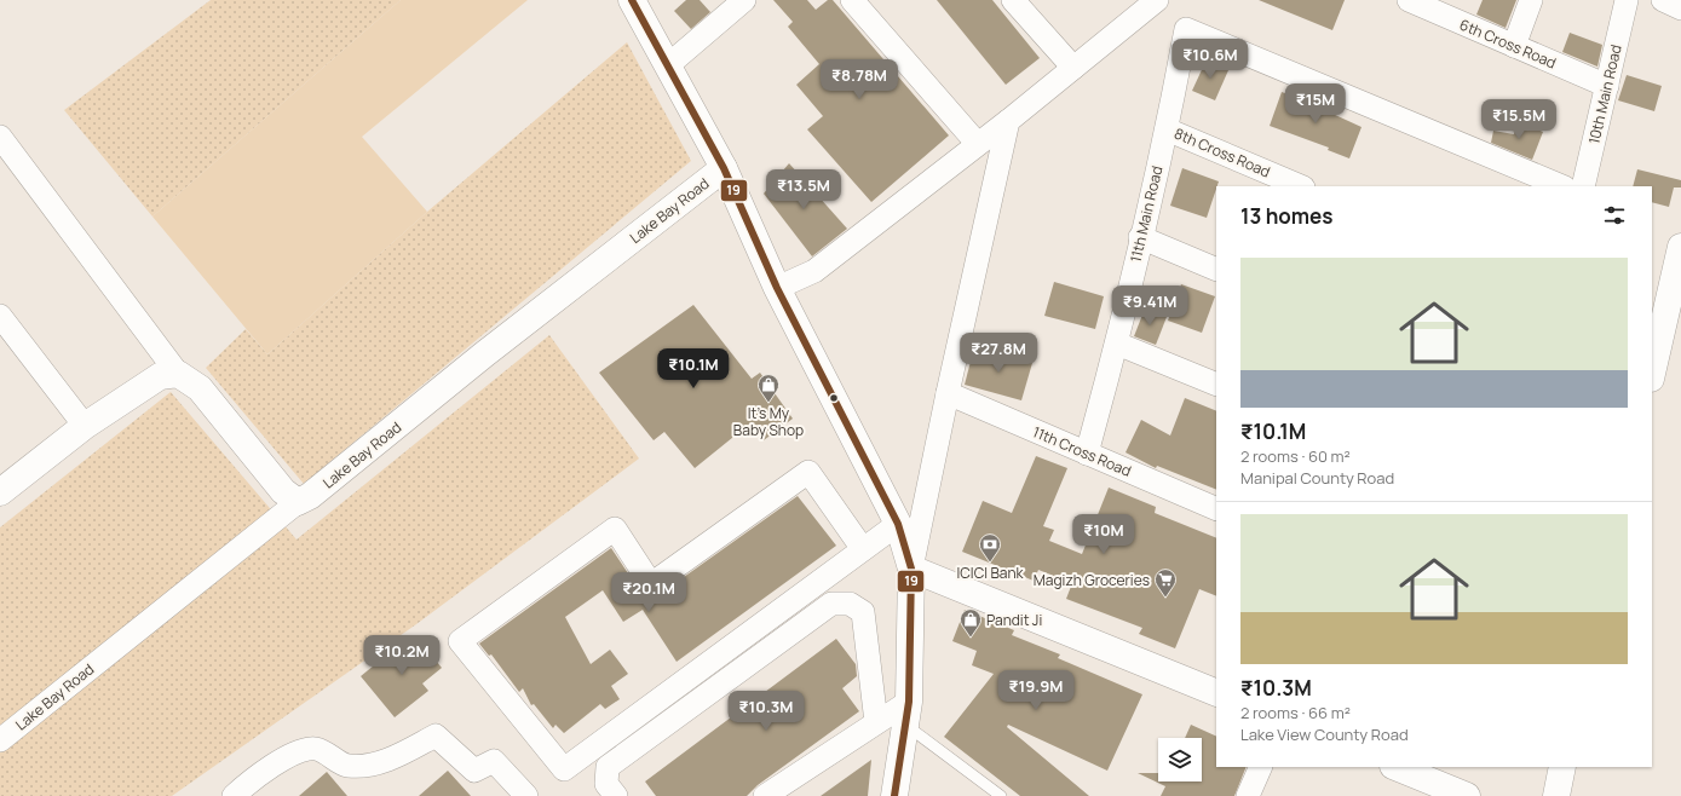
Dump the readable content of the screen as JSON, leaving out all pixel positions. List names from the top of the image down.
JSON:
{
  "streets": {
    "street": [
      "6th Cross Road",
      "10th Main Road",
      "8th Cross Road",
      "Lake Bay Road",
      "11th Main Road",
      "11th Cross Road"
    ]
  },
  "crossings": [
    ["6th Cross Road", "10th Main Road"],
    ["8th Cross Road", "11th Main Road"],
    ["11th Main Road", "11th Cross Road"]
  ],
  "places": {
    "shop": ["It's My Baby Shop", "Pandit Ji"],
    "bank": ["ICICI Bank"],
    "supermarket": ["Magizh Groceries"]
  },
  "lines": ["transit line 19"],
  "page": {
    "price": [
      "₹10.6M",
      "₹8.78M",
      "₹15M",
      "₹15.5M",
      "₹13.5M",
      "₹9.41M",
      "₹27.8M",
      "₹10.1M",
      "₹10M",
      "₹20.1M",
      "₹10.2M",
      "₹19.9M",
      "₹10.3M"
    ],
    "heading": "13 homes",
    "list": [
      {
        "name": "₹10.1M",
        "note": "2 rooms · 60 m² · Manipal County Road"
      },
      {
        "name": "₹10.3M",
        "note": "2 rooms · 66 m² · Lake View County Road"
      }
    ]
  }
}
